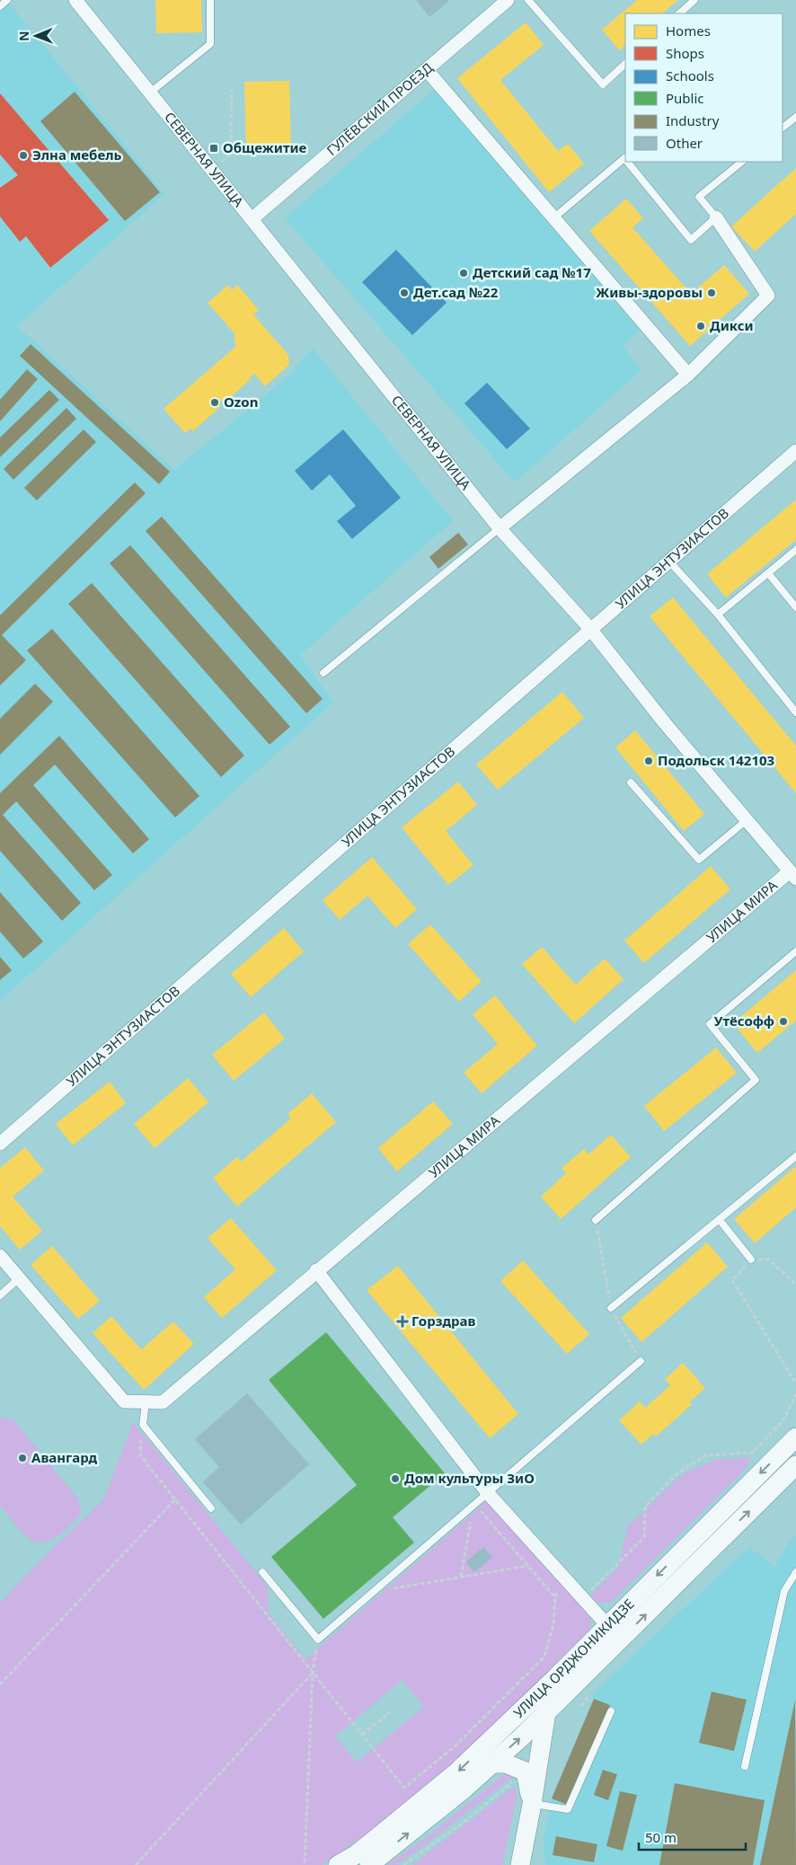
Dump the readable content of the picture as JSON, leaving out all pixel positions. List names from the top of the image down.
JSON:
{
  "streets": {
    "main road": ["УЛИЦА ОРДЖОНИКИДЗЕ"],
    "street": [
      "ГУЛЁВСКИЙ ПРОЕЗД",
      "СЕВЕРНАЯ УЛИЦА",
      "УЛИЦА ЭНТУЗИАСТОВ",
      "УЛИЦА МИРА"
    ]
  },
  "crossings": [
    ["ГУЛЁВСКИЙ ПРОЕЗД", "СЕВЕРНАЯ УЛИЦА"],
    ["СЕВЕРНАЯ УЛИЦА", "УЛИЦА ЭНТУЗИАСТОВ"],
    ["СЕВЕРНАЯ УЛИЦА", "УЛИЦА МИРА"]
  ],
  "places": {
    "transit": ["Общежитие"],
    "other": [
      "Элна мебель",
      "Детский сад №17",
      "Дет.сад №22",
      "Живы-здоровы",
      "Дикси",
      "Ozon",
      "Подольск 142103",
      "Утёсофф",
      "Авангард",
      "Дом культуры ЗиО"
    ],
    "health": ["Горздрав"]
  },
  "legend": [
    "Homes",
    "Shops",
    "Schools",
    "Public",
    "Industry",
    "Other"
  ],
  "scale_bar": "50 m",
  "north": "left"
}
